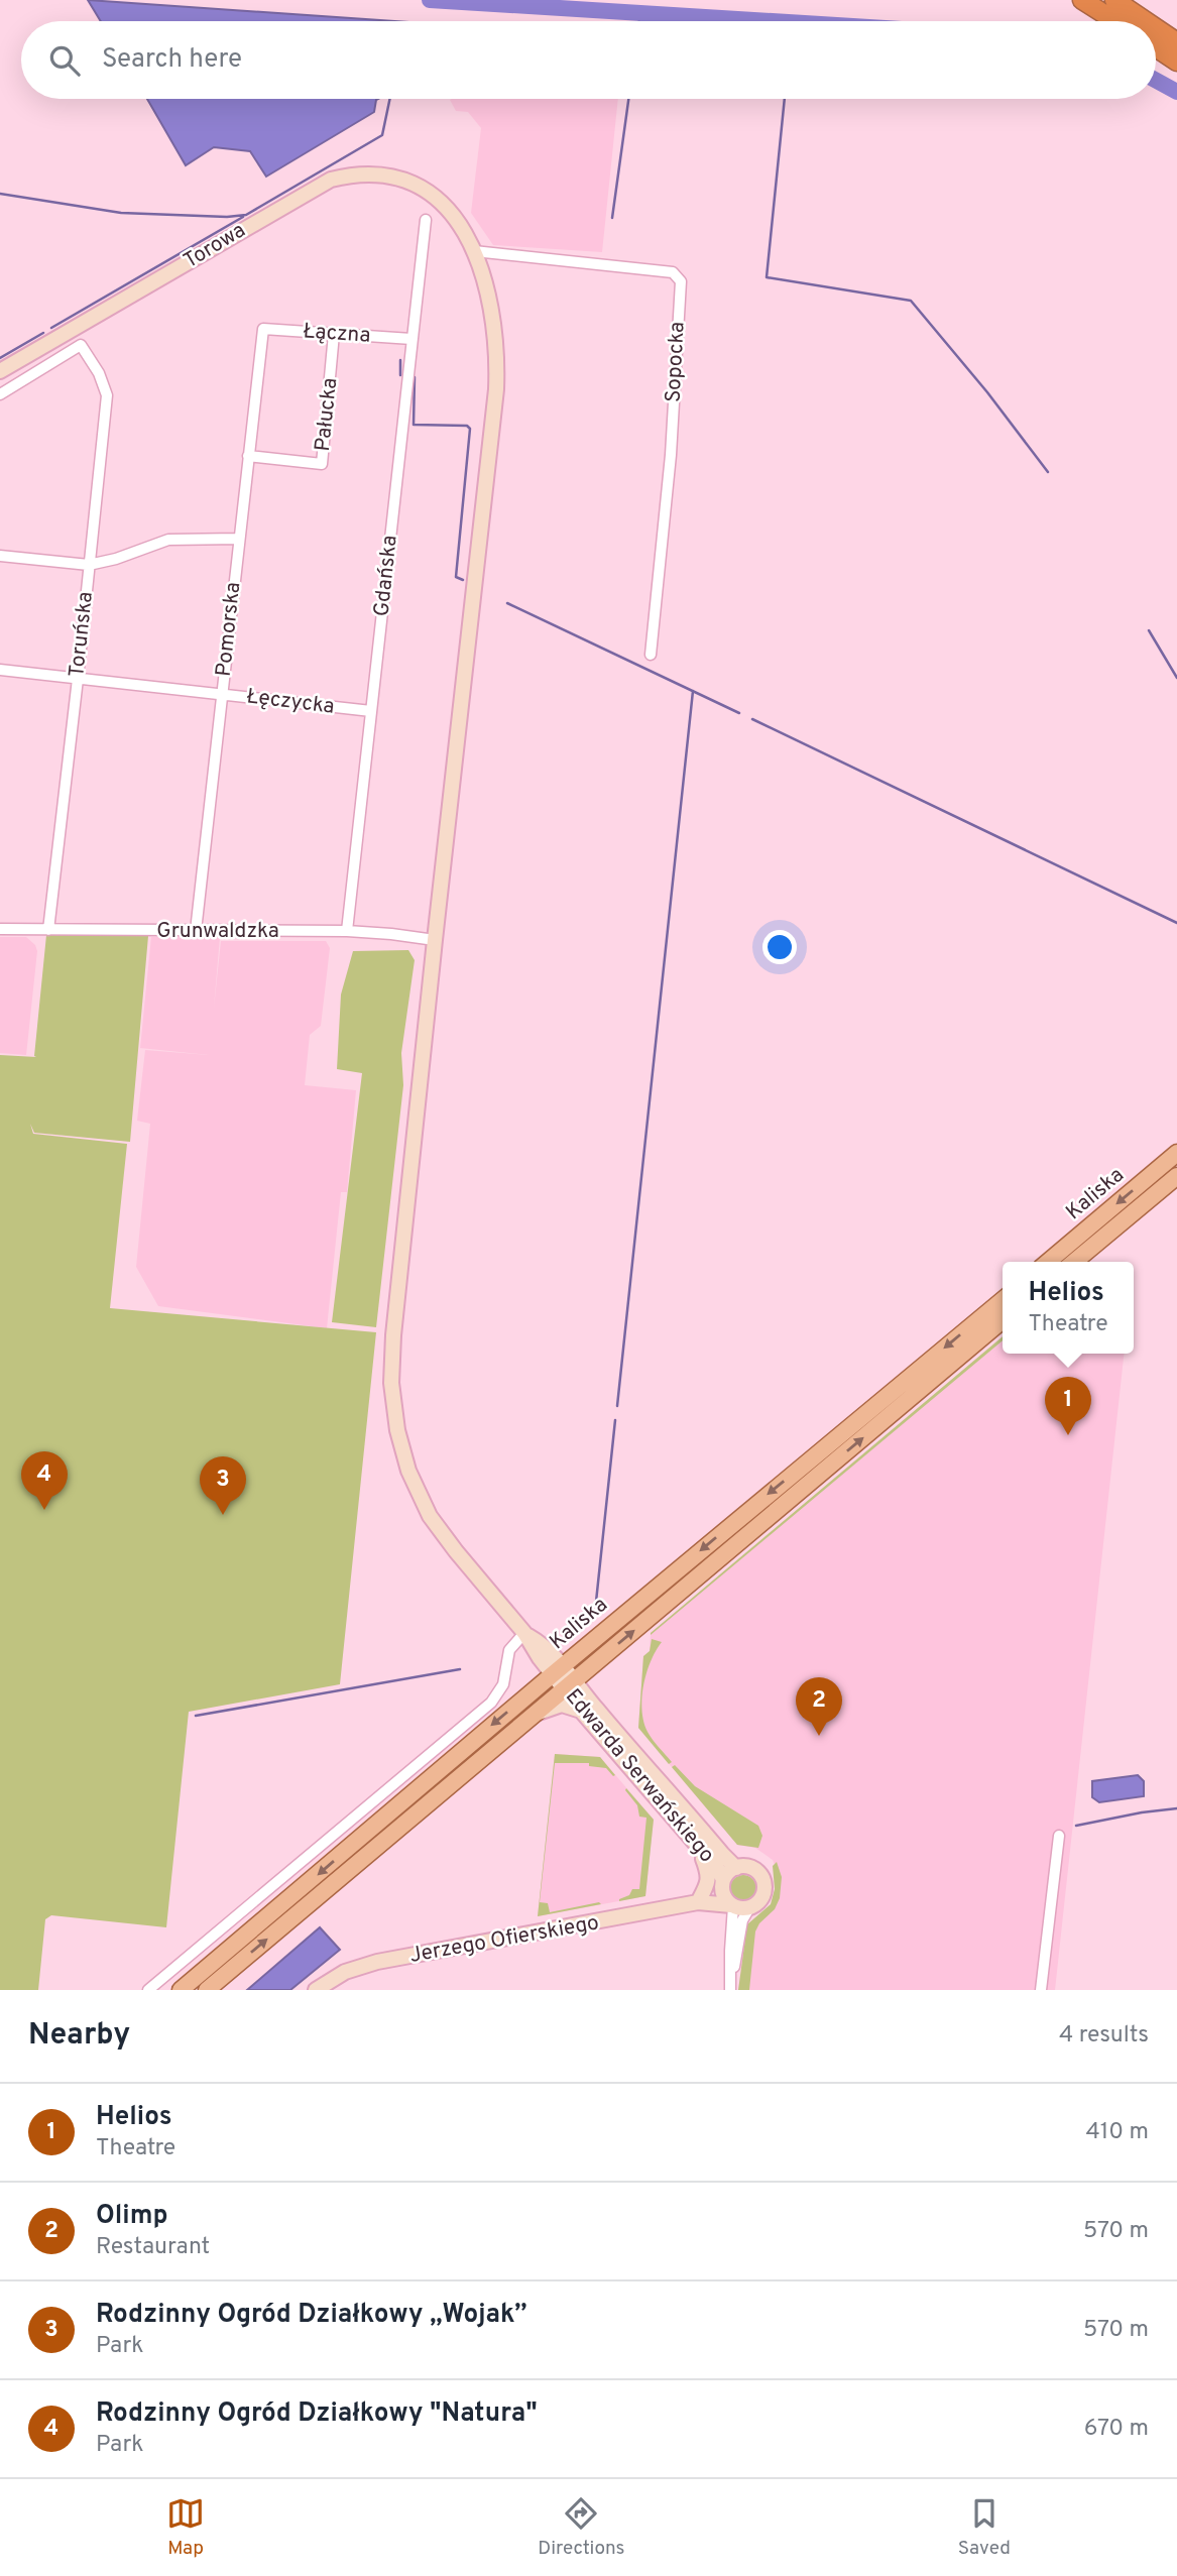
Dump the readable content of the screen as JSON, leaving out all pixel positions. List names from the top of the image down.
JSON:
{
  "streets": {
    "main road": ["Kaliska"],
    "street": [
      "Torowa",
      "Łączna",
      "Sopocka",
      "Pałucka",
      "Gdańska",
      "Pomorska",
      "Toruńska",
      "Łęczycka",
      "Grunwaldzka",
      "Edwarda Serwańskiego",
      "Jerzego Ofierskiego"
    ]
  },
  "crossings": [
    ["Torowa", "Edwarda Serwańskiego"],
    ["Łączna", "Pałucka"],
    ["Łączna", "Gdańska"],
    ["Łączna", "Pomorska"],
    ["Sopocka", "Edwarda Serwańskiego"],
    ["Pałucka", "Pomorska"],
    ["Gdańska", "Łęczycka"],
    ["Gdańska", "Grunwaldzka"],
    ["Pomorska", "Łęczycka"],
    ["Pomorska", "Grunwaldzka"],
    ["Toruńska", "Łęczycka"],
    ["Toruńska", "Grunwaldzka"],
    ["Grunwaldzka", "Edwarda Serwańskiego"],
    ["Kaliska", "Edwarda Serwańskiego"]
  ],
  "page": {
    "search": "Search here",
    "popup": ["Helios", "Theatre"],
    "pins": [
      "1",
      "4",
      "3",
      "2"
    ],
    "heading": ["Nearby", "4 results"],
    "list": [
      {
        "mark": "1",
        "name": "Helios",
        "note": "Theatre",
        "value": "410 m"
      },
      {
        "mark": "2",
        "name": "Olimp",
        "note": "Restaurant",
        "value": "570 m"
      },
      {
        "mark": "3",
        "name": "Rodzinny Ogród Działkowy „Wojak”",
        "note": "Park",
        "value": "570 m"
      },
      {
        "mark": "4",
        "name": "Rodzinny Ogród Działkowy \"Natura\"",
        "note": "Park",
        "value": "670 m"
      }
    ],
    "nav": ["Map", "Directions", "Saved"]
  }
}
